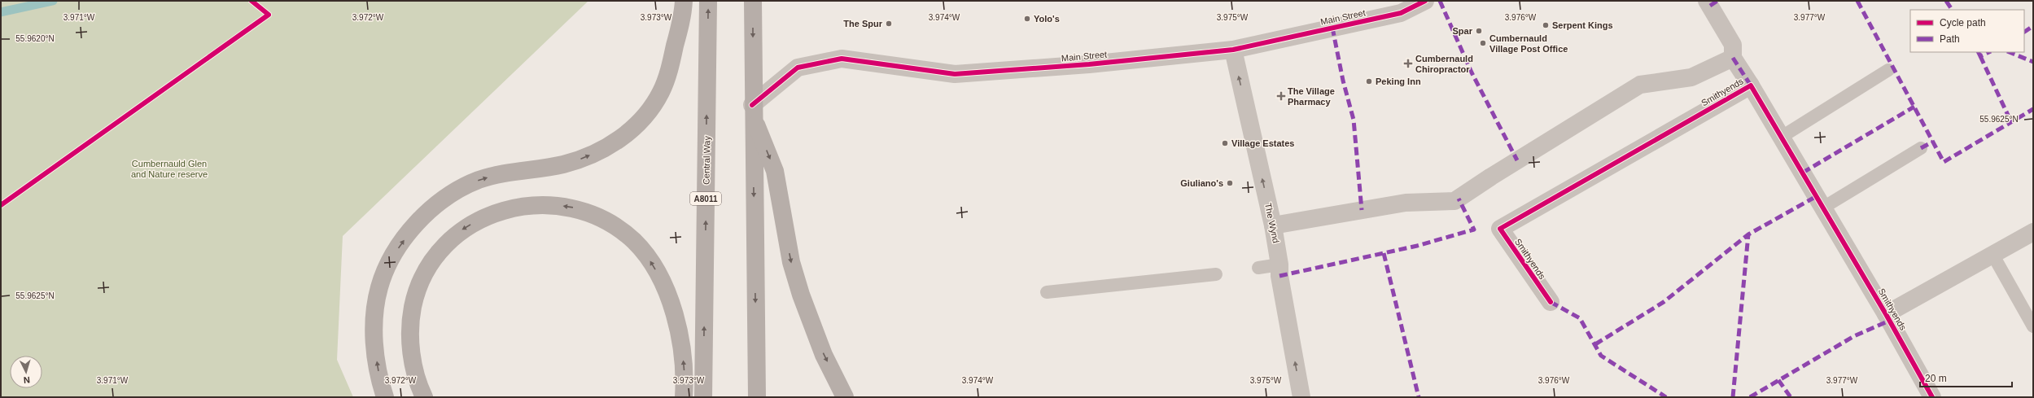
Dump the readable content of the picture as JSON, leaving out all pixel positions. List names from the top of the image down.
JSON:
{
  "streets": {
    "main road": ["Central Way", "A8011"],
    "street": ["Main Street", "Smithyends", "The Wynd"]
  },
  "crossings": [
    ["Main Street", "The Wynd"]
  ],
  "one_way": ["The Wynd"],
  "parks": ["Cumbernauld Glen and Nature reserve"],
  "places": {
    "other": [
      "Yolo's",
      "The Spur",
      "Serpent Kings",
      "Spar",
      "Cumbernauld Village Post Office",
      "Peking Inn",
      "Village Estates",
      "Giuliano's"
    ],
    "health": ["Cumbernauld Chiropractor", "The Village Pharmacy"]
  },
  "legend": ["Cycle path", "Path"],
  "scale_bar": "20 m",
  "north": "bottom",
  "coordinates": [
    "3.971°W",
    "3.972°W",
    "3.973°W",
    "3.974°W",
    "3.975°W",
    "3.976°W",
    "3.977°W",
    "55.9620°N",
    "55.9625°N"
  ]
}
